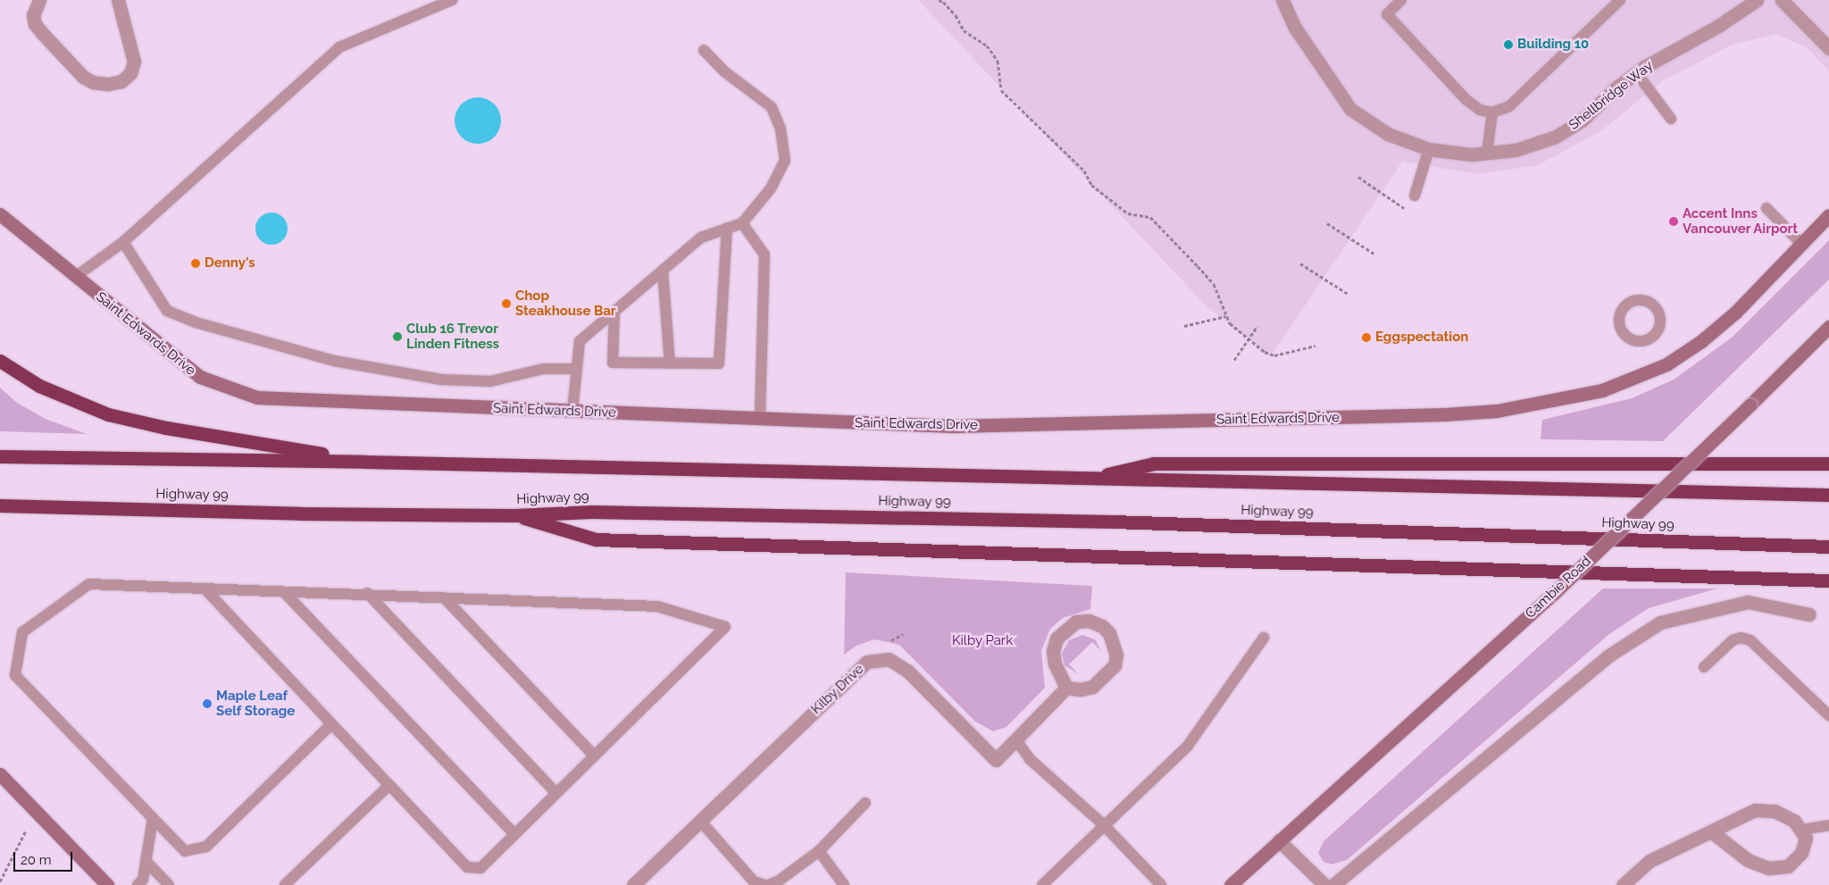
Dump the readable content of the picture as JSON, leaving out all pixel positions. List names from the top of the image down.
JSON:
{
  "streets": {
    "highway": ["Highway 99"],
    "street": [
      "Shellbridge Way",
      "Saint Edwards Drive",
      "Cambie Road",
      "Kilby Drive"
    ]
  },
  "parks": ["Kilby Park"],
  "places": [
    "Building 10",
    "Accent Inns Vancouver Airport",
    "Denny's",
    "Chop Steakhouse Bar",
    "Club 16 Trevor Linden Fitness",
    "Eggspectation",
    "Maple Leaf Self Storage"
  ],
  "scale_bar": "20 m"
}
